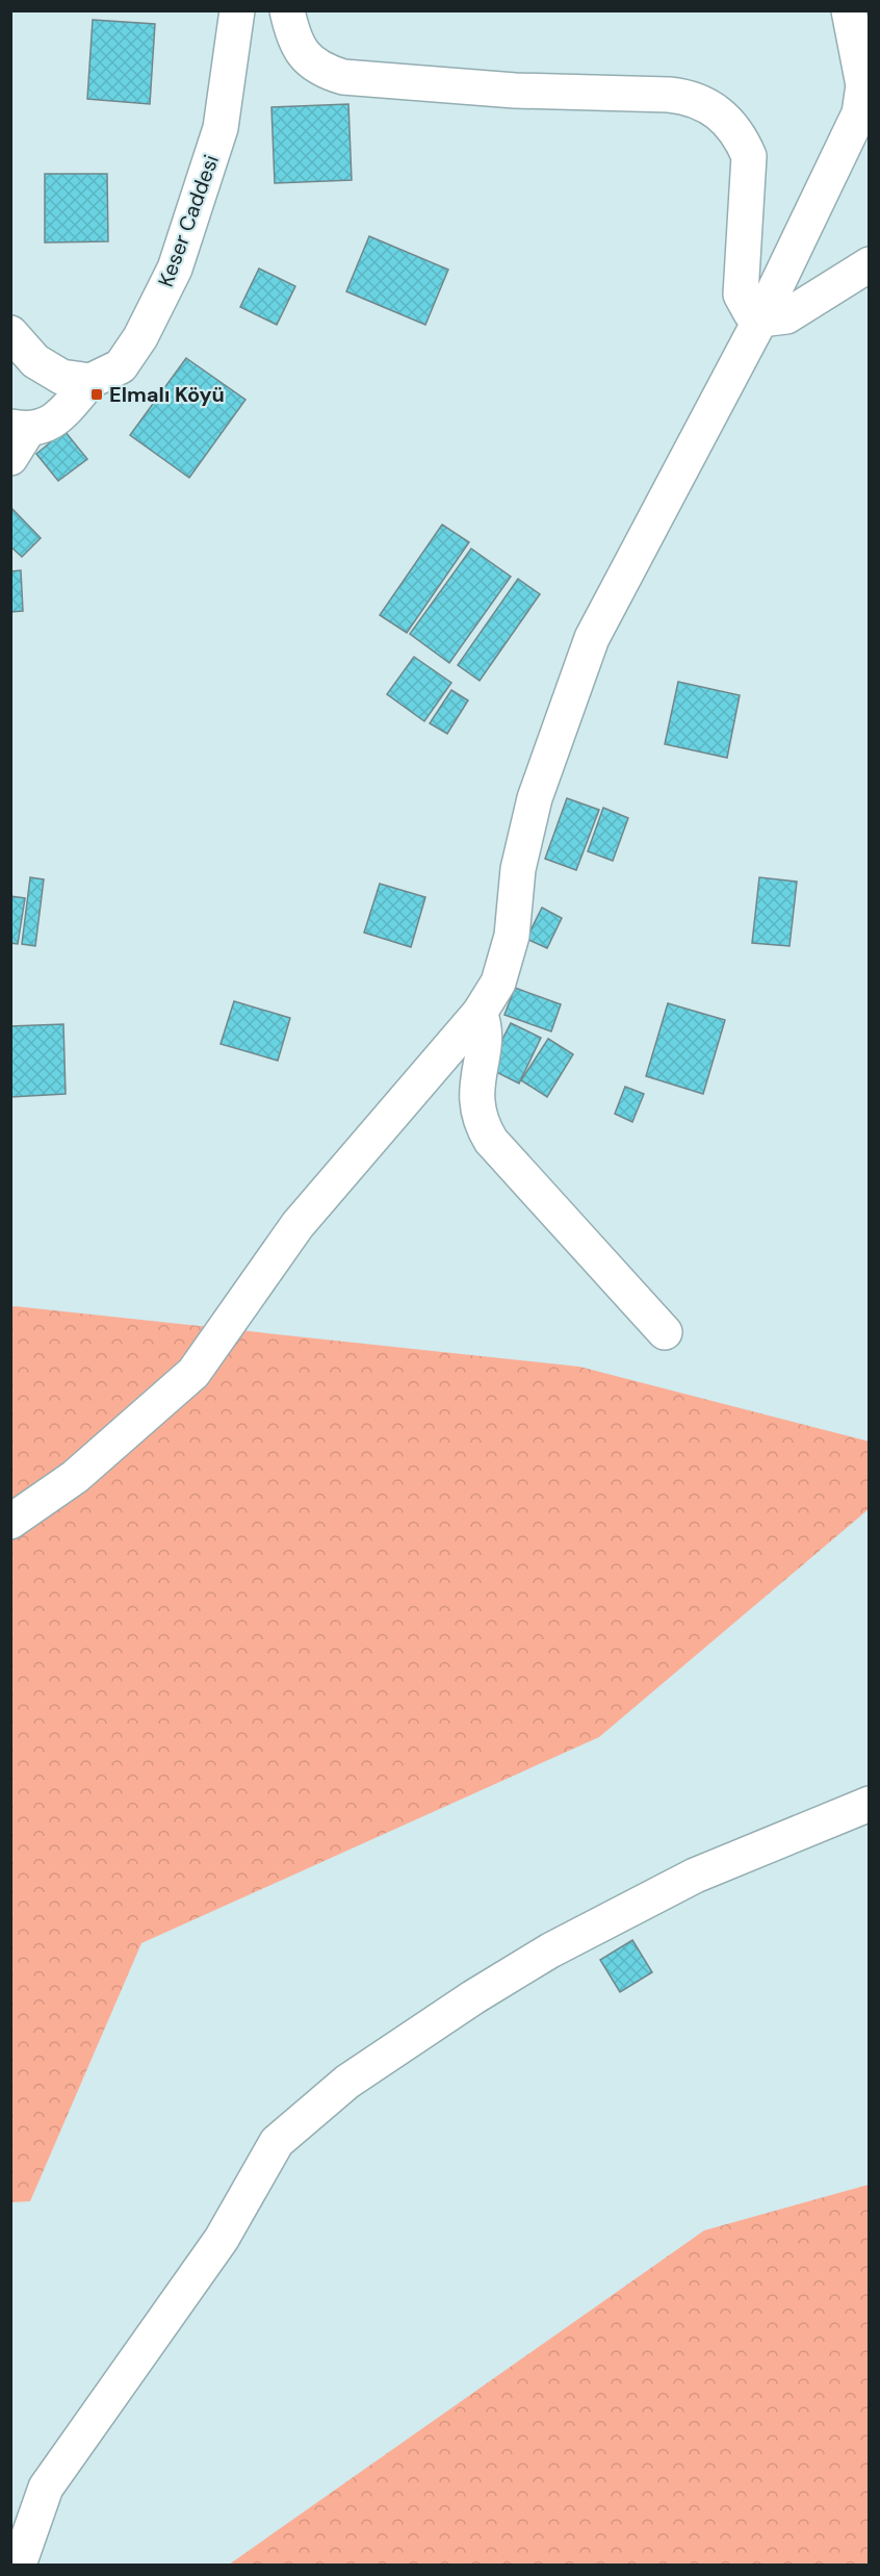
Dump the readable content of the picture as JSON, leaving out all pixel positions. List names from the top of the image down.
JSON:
{
  "streets": {
    "street": ["Keser Caddesi"]
  },
  "places": {
    "transit": ["Elmalı Köyü"]
  }
}
